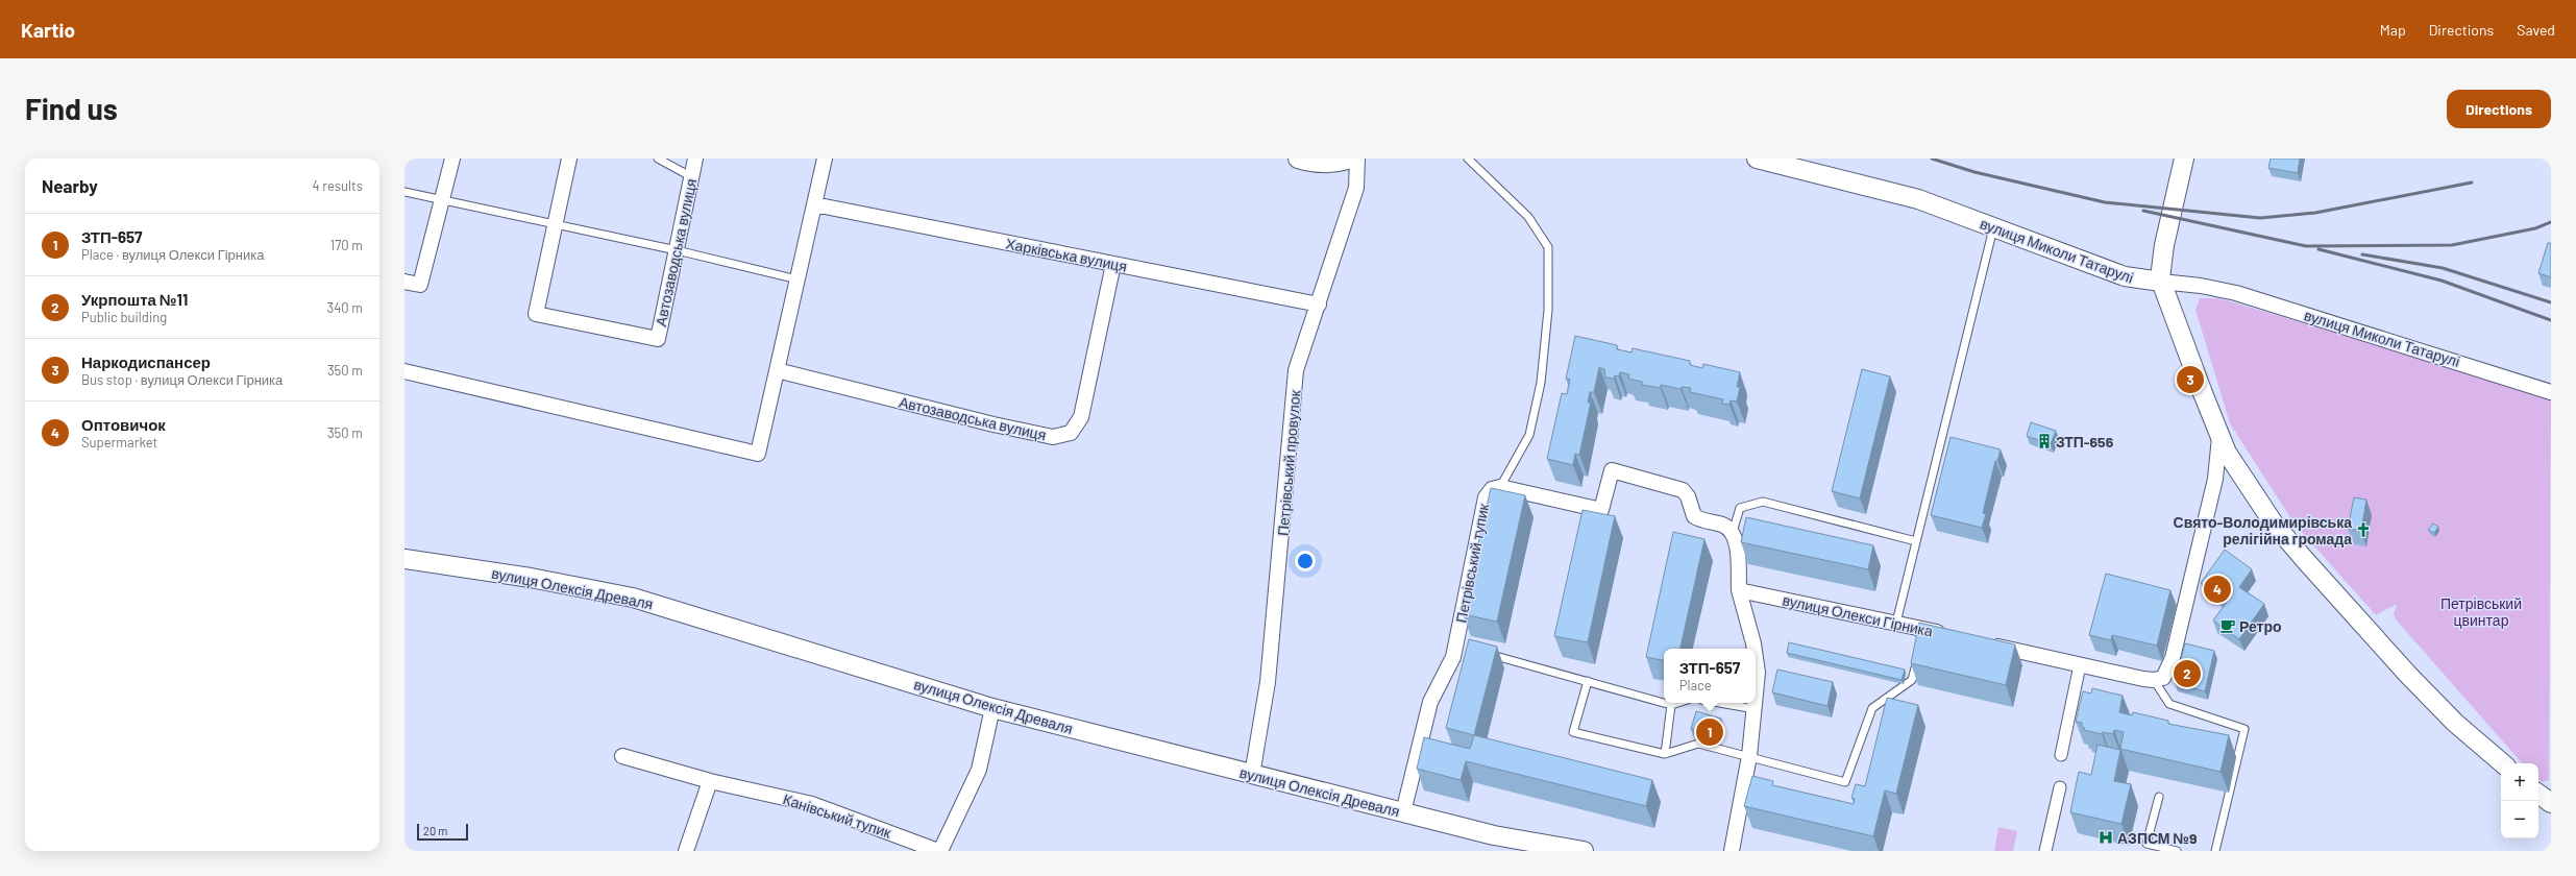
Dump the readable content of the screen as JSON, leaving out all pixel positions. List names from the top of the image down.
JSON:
{
  "streets": {
    "street": [
      "вулиця Миколи Татарулі",
      "Автозаводська вулиця",
      "Харківська вулиця",
      "Петрівський провулок",
      "Петрівський тупик",
      "вулиця Олексія Древаля",
      "вулиця Олекси Гірника",
      "Канівський тупик"
    ]
  },
  "crossings": [
    ["Автозаводська вулиця", "Харківська вулиця"],
    ["Харківська вулиця", "Петрівський провулок"],
    ["Петрівський провулок", "вулиця Олексія Древаля"],
    ["Петрівський тупик", "вулиця Олексія Древаля"]
  ],
  "parks": ["Петрівський цвинтар"],
  "places": {
    "building": ["ЗТП-656"],
    "church": ["Свято-Володимирівська релігійна громада"],
    "cafe": ["Ретро"],
    "hospital": ["АЗПСМ №9"]
  },
  "scale_bar": "20 m",
  "page": {
    "header": "Kartio",
    "nav": ["Map", "Directions", "Saved"],
    "buttons": "Directions",
    "title": "Find us",
    "heading": ["Nearby", "4 results"],
    "list": [
      {
        "mark": "1",
        "name": "ЗТП-657",
        "note": "Place · вулиця Олекси Гірника",
        "value": "170 m"
      },
      {
        "mark": "2",
        "name": "Укрпошта №11",
        "note": "Public building",
        "value": "340 m"
      },
      {
        "mark": "3",
        "name": "Наркодиспансер",
        "note": "Bus stop · вулиця Олекси Гірника",
        "value": "350 m"
      },
      {
        "mark": "4",
        "name": "Оптовичок",
        "note": "Supermarket",
        "value": "350 m"
      }
    ],
    "pins": [
      "3",
      "4",
      "2",
      "1"
    ],
    "popup": ["ЗТП-657", "Place"],
    "map_buttons": ["+", "−"],
    "scale": "20 m"
  }
}
